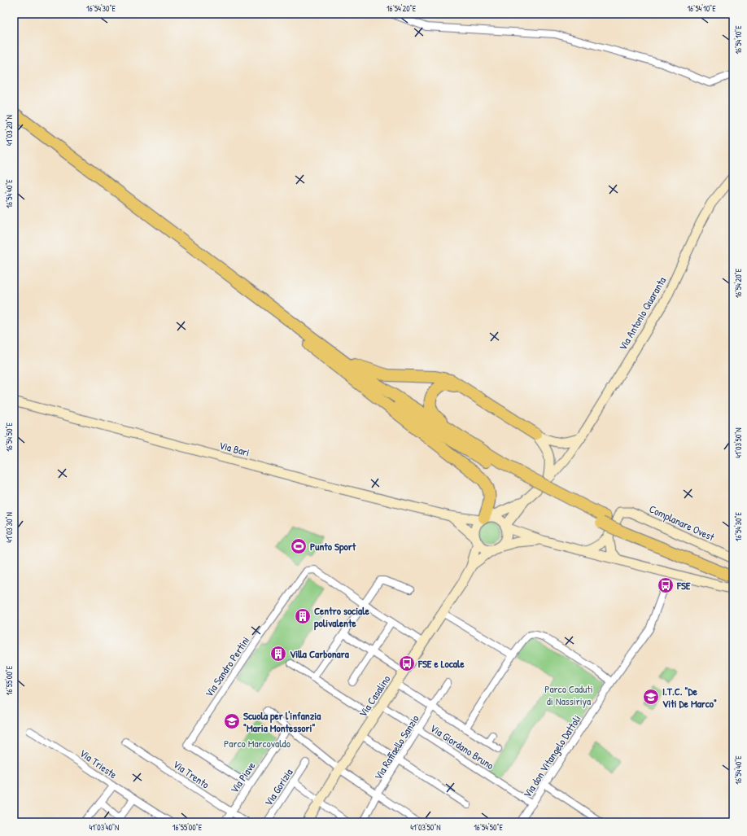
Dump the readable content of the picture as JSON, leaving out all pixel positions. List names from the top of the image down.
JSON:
{
  "streets": {
    "main road": [
      "Via Antonio Quaranta",
      "Via Bari",
      "Complanare Ovest",
      "Via Casalino"
    ],
    "street": [
      "Via Sandro Pertini",
      "Via Giordano Bruno",
      "Via Raffaello Sanzio",
      "Via don Vitangelo Dattoli",
      "Via Trieste",
      "Via Trento",
      "Via Piave",
      "Via Gorizia"
    ]
  },
  "crossings": [
    ["Via Bari", "Via Casalino"],
    ["Via Sandro Pertini", "Via Casalino"],
    ["Via Sandro Pertini", "Via Piave"],
    ["Via Casalino", "Via Giordano Bruno"],
    ["Via Giordano Bruno", "Via Raffaello Sanzio"],
    ["Via Giordano Bruno", "Via don Vitangelo Dattoli"],
    ["Via Trento", "Via Piave"]
  ],
  "parks": ["Parco Caduti di Nassiriya", "Parco Marcovaldo"],
  "places": {
    "sports": ["Punto Sport"],
    "bus stop": ["FSE", "FSE e Locale"],
    "building": ["Centro sociale polivalente", "Villa Carbonara"],
    "school or university": ["I.T.C. \"De Viti De Marco\"", "Scuola per l'infanzia \"Maria Montessori\""]
  },
  "coordinates": [
    "16°54'30\"E",
    "16°54'20\"E",
    "16°54'10\"E",
    "41°03'20\"N",
    "16°54'40\"E",
    "16°54'50\"E",
    "41°03'50\"N",
    "41°03'30\"N",
    "16°55'00\"E",
    "41°03'40\"N"
  ]
}
